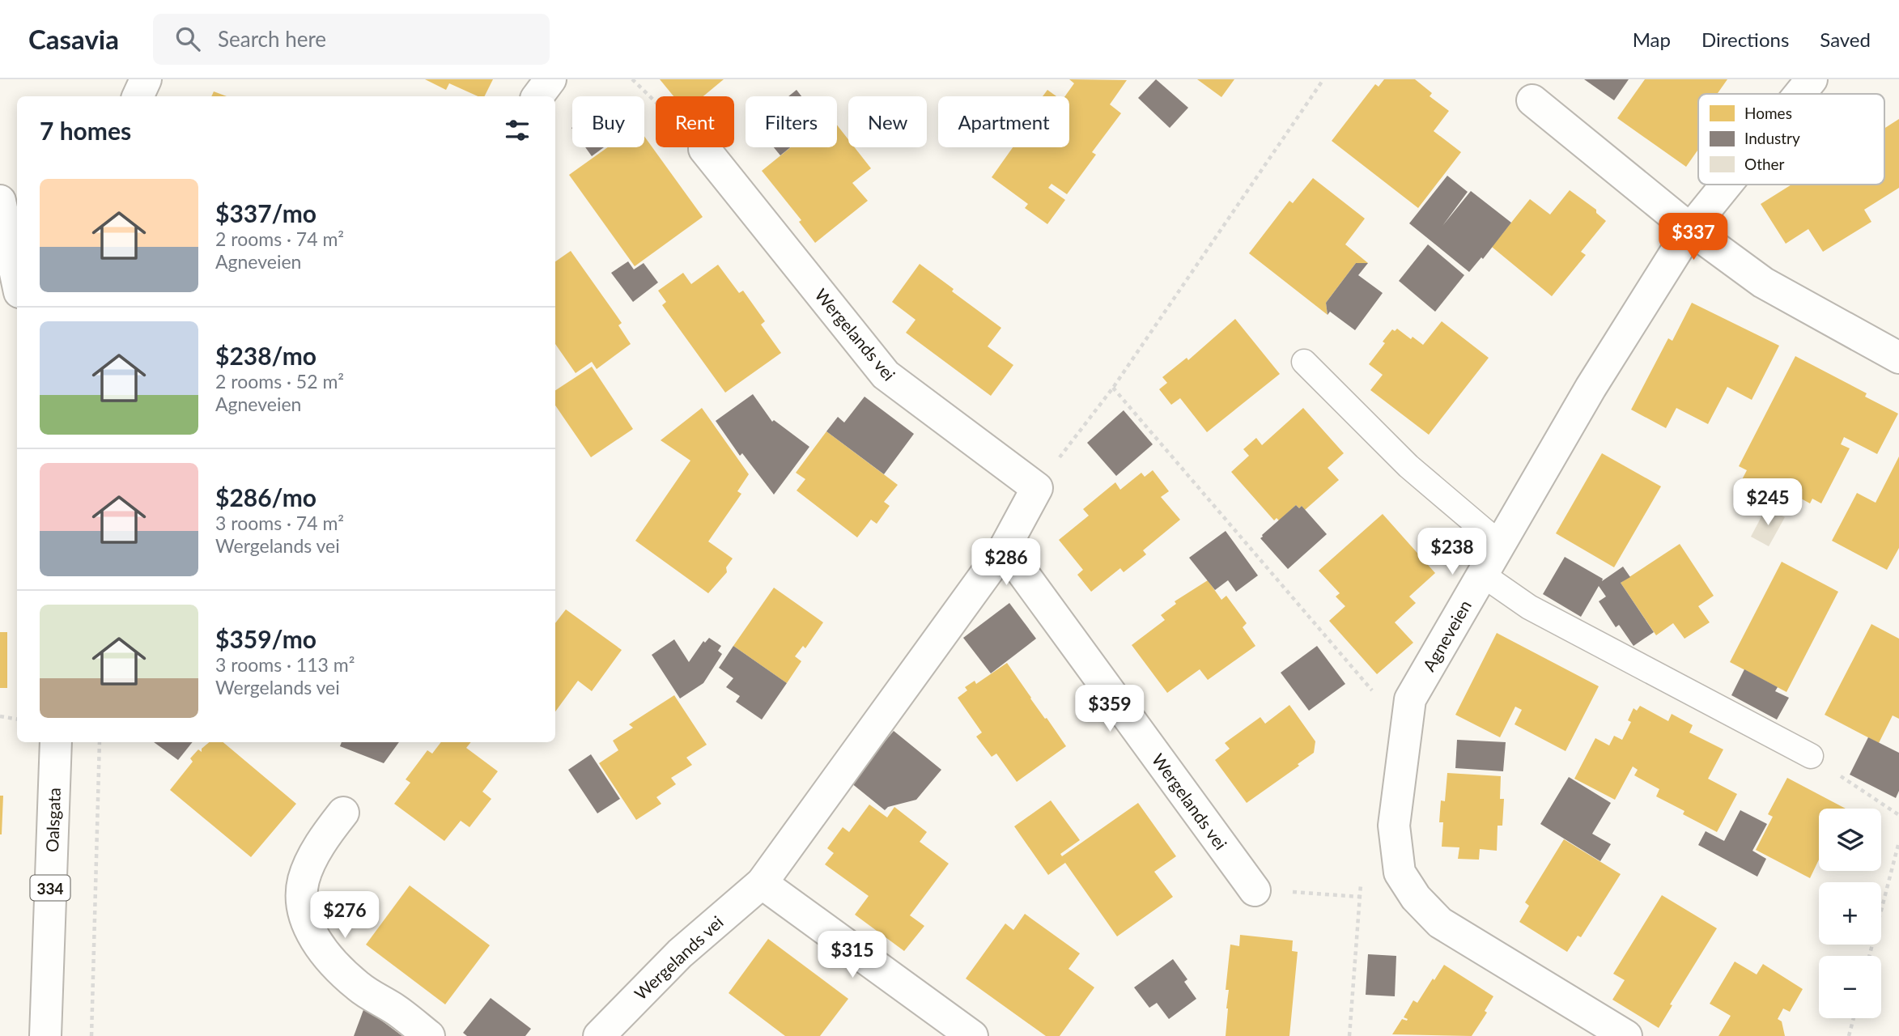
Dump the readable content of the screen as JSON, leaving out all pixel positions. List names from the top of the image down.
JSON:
{
  "streets": {
    "street": [
      "Wergelands vei",
      "Agneveien",
      "Oalsgata",
      "334"
    ]
  },
  "legend": ["Homes", "Industry", "Other"],
  "page": {
    "header": "Casavia",
    "search": "Search here",
    "nav": ["Map", "Directions", "Saved"],
    "chip": [
      "Buy",
      "Rent",
      "Filters",
      "New",
      "Apartment"
    ],
    "heading": "7 homes",
    "list": [
      {
        "name": "$337/mo",
        "note": "2 rooms · 74 m² · Agneveien"
      },
      {
        "name": "$238/mo",
        "note": "2 rooms · 52 m² · Agneveien"
      },
      {
        "name": "$286/mo",
        "note": "3 rooms · 74 m² · Wergelands vei"
      },
      {
        "name": "$359/mo",
        "note": "3 rooms · 113 m² · Wergelands vei"
      }
    ],
    "price": [
      "$337",
      "$245",
      "$238",
      "$286",
      "$359",
      "$276",
      "$315"
    ],
    "map_buttons": ["+", "−"]
  }
}
